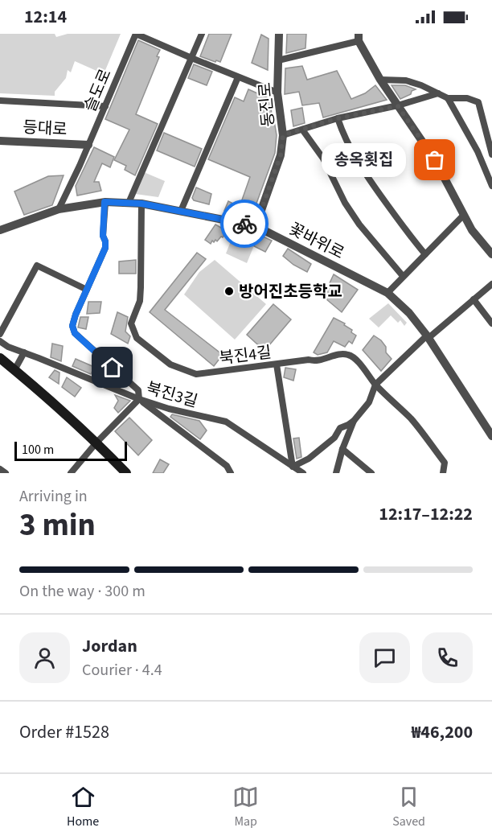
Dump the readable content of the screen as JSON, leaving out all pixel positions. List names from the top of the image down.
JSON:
{
  "streets": {
    "street": [
      "슬도로",
      "동진로",
      "등대로",
      "꽃바위로",
      "북진4길",
      "북진3길"
    ]
  },
  "crossings": [
    ["슬도로", "등대로"],
    ["슬도로", "꽃바위로"],
    ["동진로", "꽃바위로"],
    ["꽃바위로", "북진4길"]
  ],
  "places": ["송옥횟집", "방어진초등학교"],
  "scale_bar": "100 m",
  "page": {
    "status": "12:14",
    "bubble": "송옥횟집",
    "scale": "100 m",
    "heading": ["3 min", "Arriving in", "12:17–12:22"],
    "panel": [
      "Jordan",
      "Courier · 4.4",
      "Order #1528",
      "₩46,200"
    ],
    "bar": "On the way · 300 m",
    "tabs": ["Home", "Map", "Saved"]
  }
}
